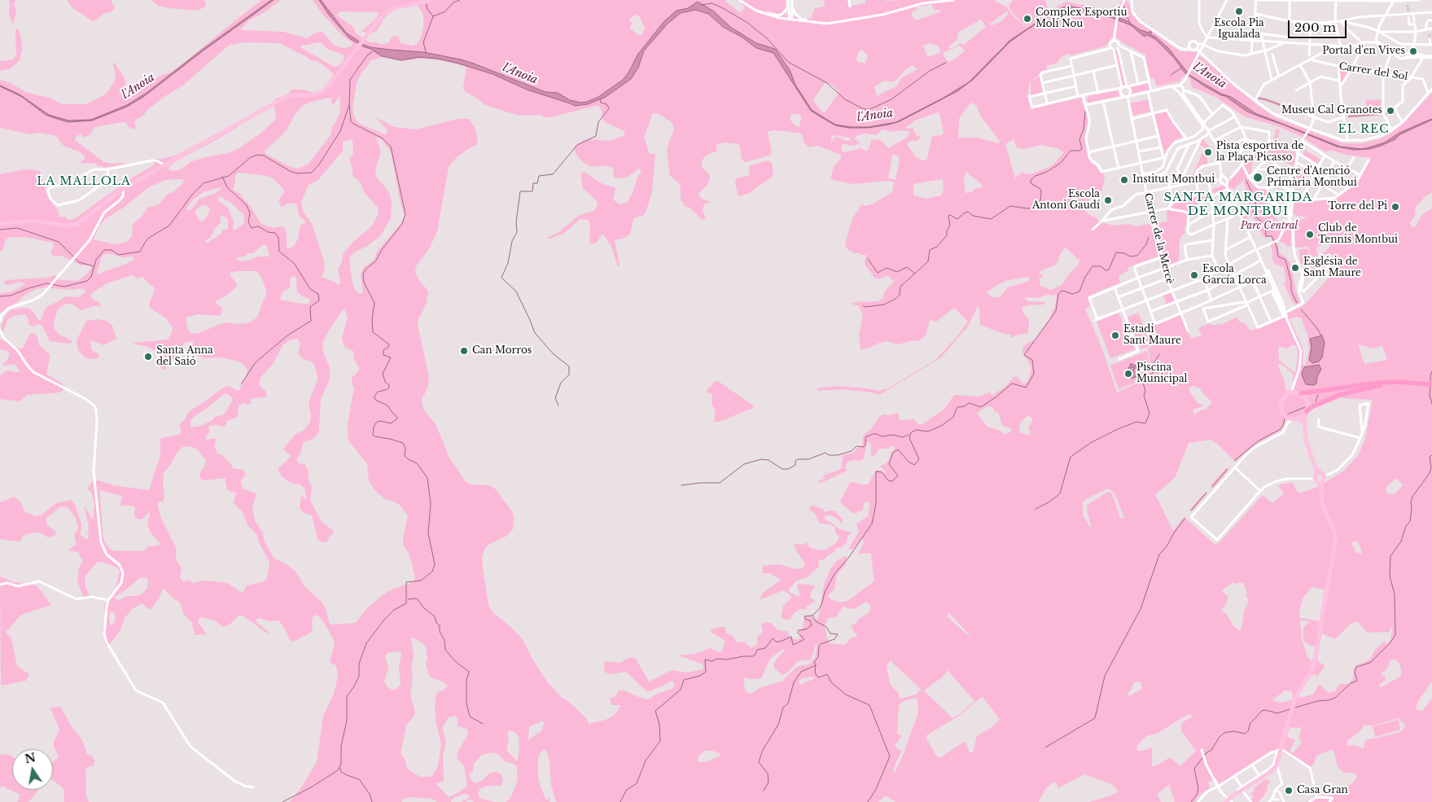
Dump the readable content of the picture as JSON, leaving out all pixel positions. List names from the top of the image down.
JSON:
{
  "streets": {
    "street": ["Carrer del Sol", "Carrer de la Mercè"]
  },
  "districts": ["EL REC", "LA MALLOLA", "SANTA MARGARIDA DE MONTBUI"],
  "water": ["l'Anoia"],
  "parks": ["Parc Central"],
  "places": [
    "Escola Pia Igualada",
    "Complex Esportiu Molí Nou",
    "Portal d'en Vives",
    "Museu Cal Granotes",
    "Pista esportiva de la Plaça Picasso",
    "Centre d'Atenció Primària Montbui",
    "Institut Montbui",
    "Escola Antoni Gaudí",
    "Torre del Pi",
    "Club de Tennis Montbui",
    "Església de Sant Maure",
    "Escola García Lorca",
    "Estadi Sant Maure",
    "Can Morros",
    "Santa Anna del Saió",
    "Piscina Municipal",
    "Casa Gran"
  ],
  "scale_bar": "200 m",
  "north": "top"
}
